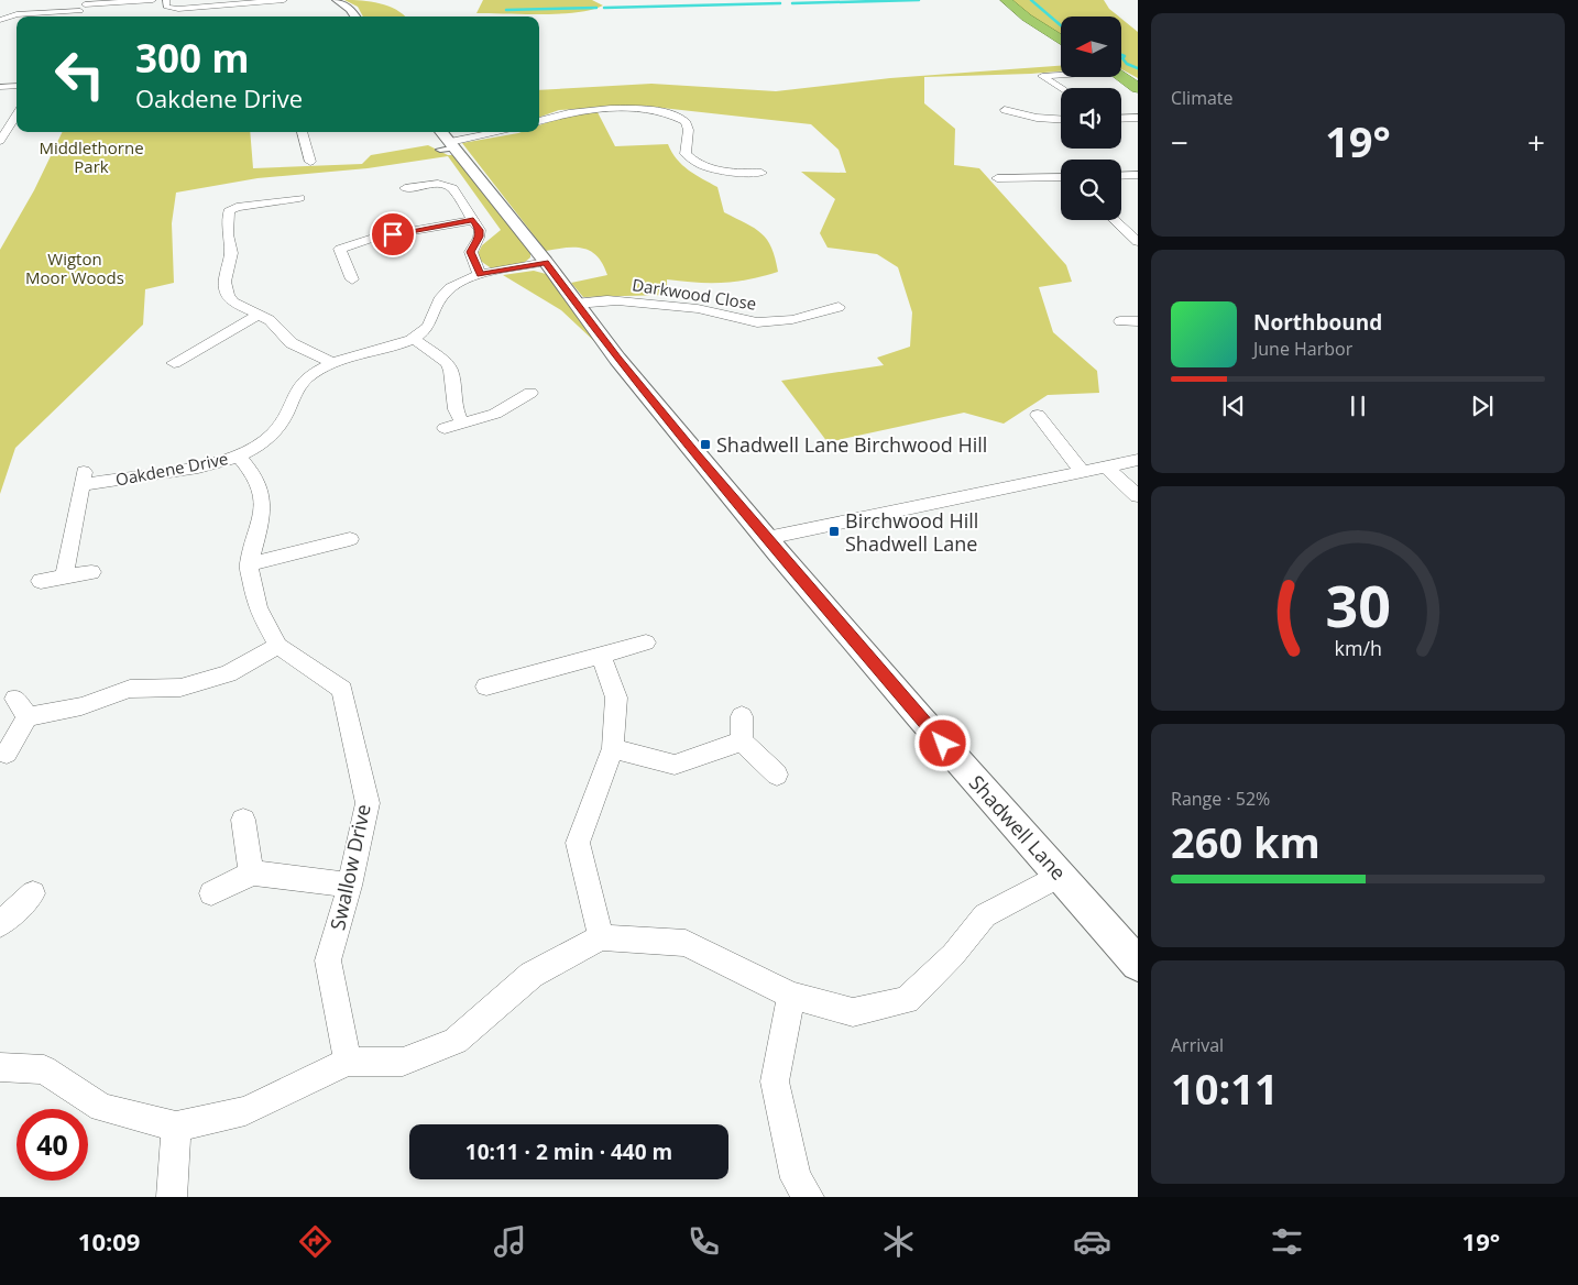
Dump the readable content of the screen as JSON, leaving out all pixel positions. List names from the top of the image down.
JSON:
{
  "streets": {
    "street": [
      "Darkwood Close",
      "Oakdene Drive",
      "Shadwell Lane",
      "Swallow Drive"
    ]
  },
  "crossings": [
    ["Darkwood Close", "Shadwell Lane"],
    ["Oakdene Drive", "Shadwell Lane"],
    ["Oakdene Drive", "Swallow Drive"]
  ],
  "parks": ["Middlethorne Park", "Wigton Moor Woods"],
  "places": {
    "transit": ["Shadwell Lane Birchwood Hill", "Birchwood Hill Shadwell Lane"]
  },
  "north": "left",
  "page": {
    "tile": [
      "Climate",
      ["Range · 52%", "260 km"],
      ["Arrival", "10:11"]
    ],
    "turn": ["300 m", "Oakdene Drive"],
    "heat": ["−", "19°", "+"],
    "song": ["Northbound", "June Harbor"],
    "limit": "40",
    "trip": "10:11 · 2 min · 440 m",
    "tabs": ["10:09", "19°"],
    "gauge": ["30", "km/h"]
  }
}
